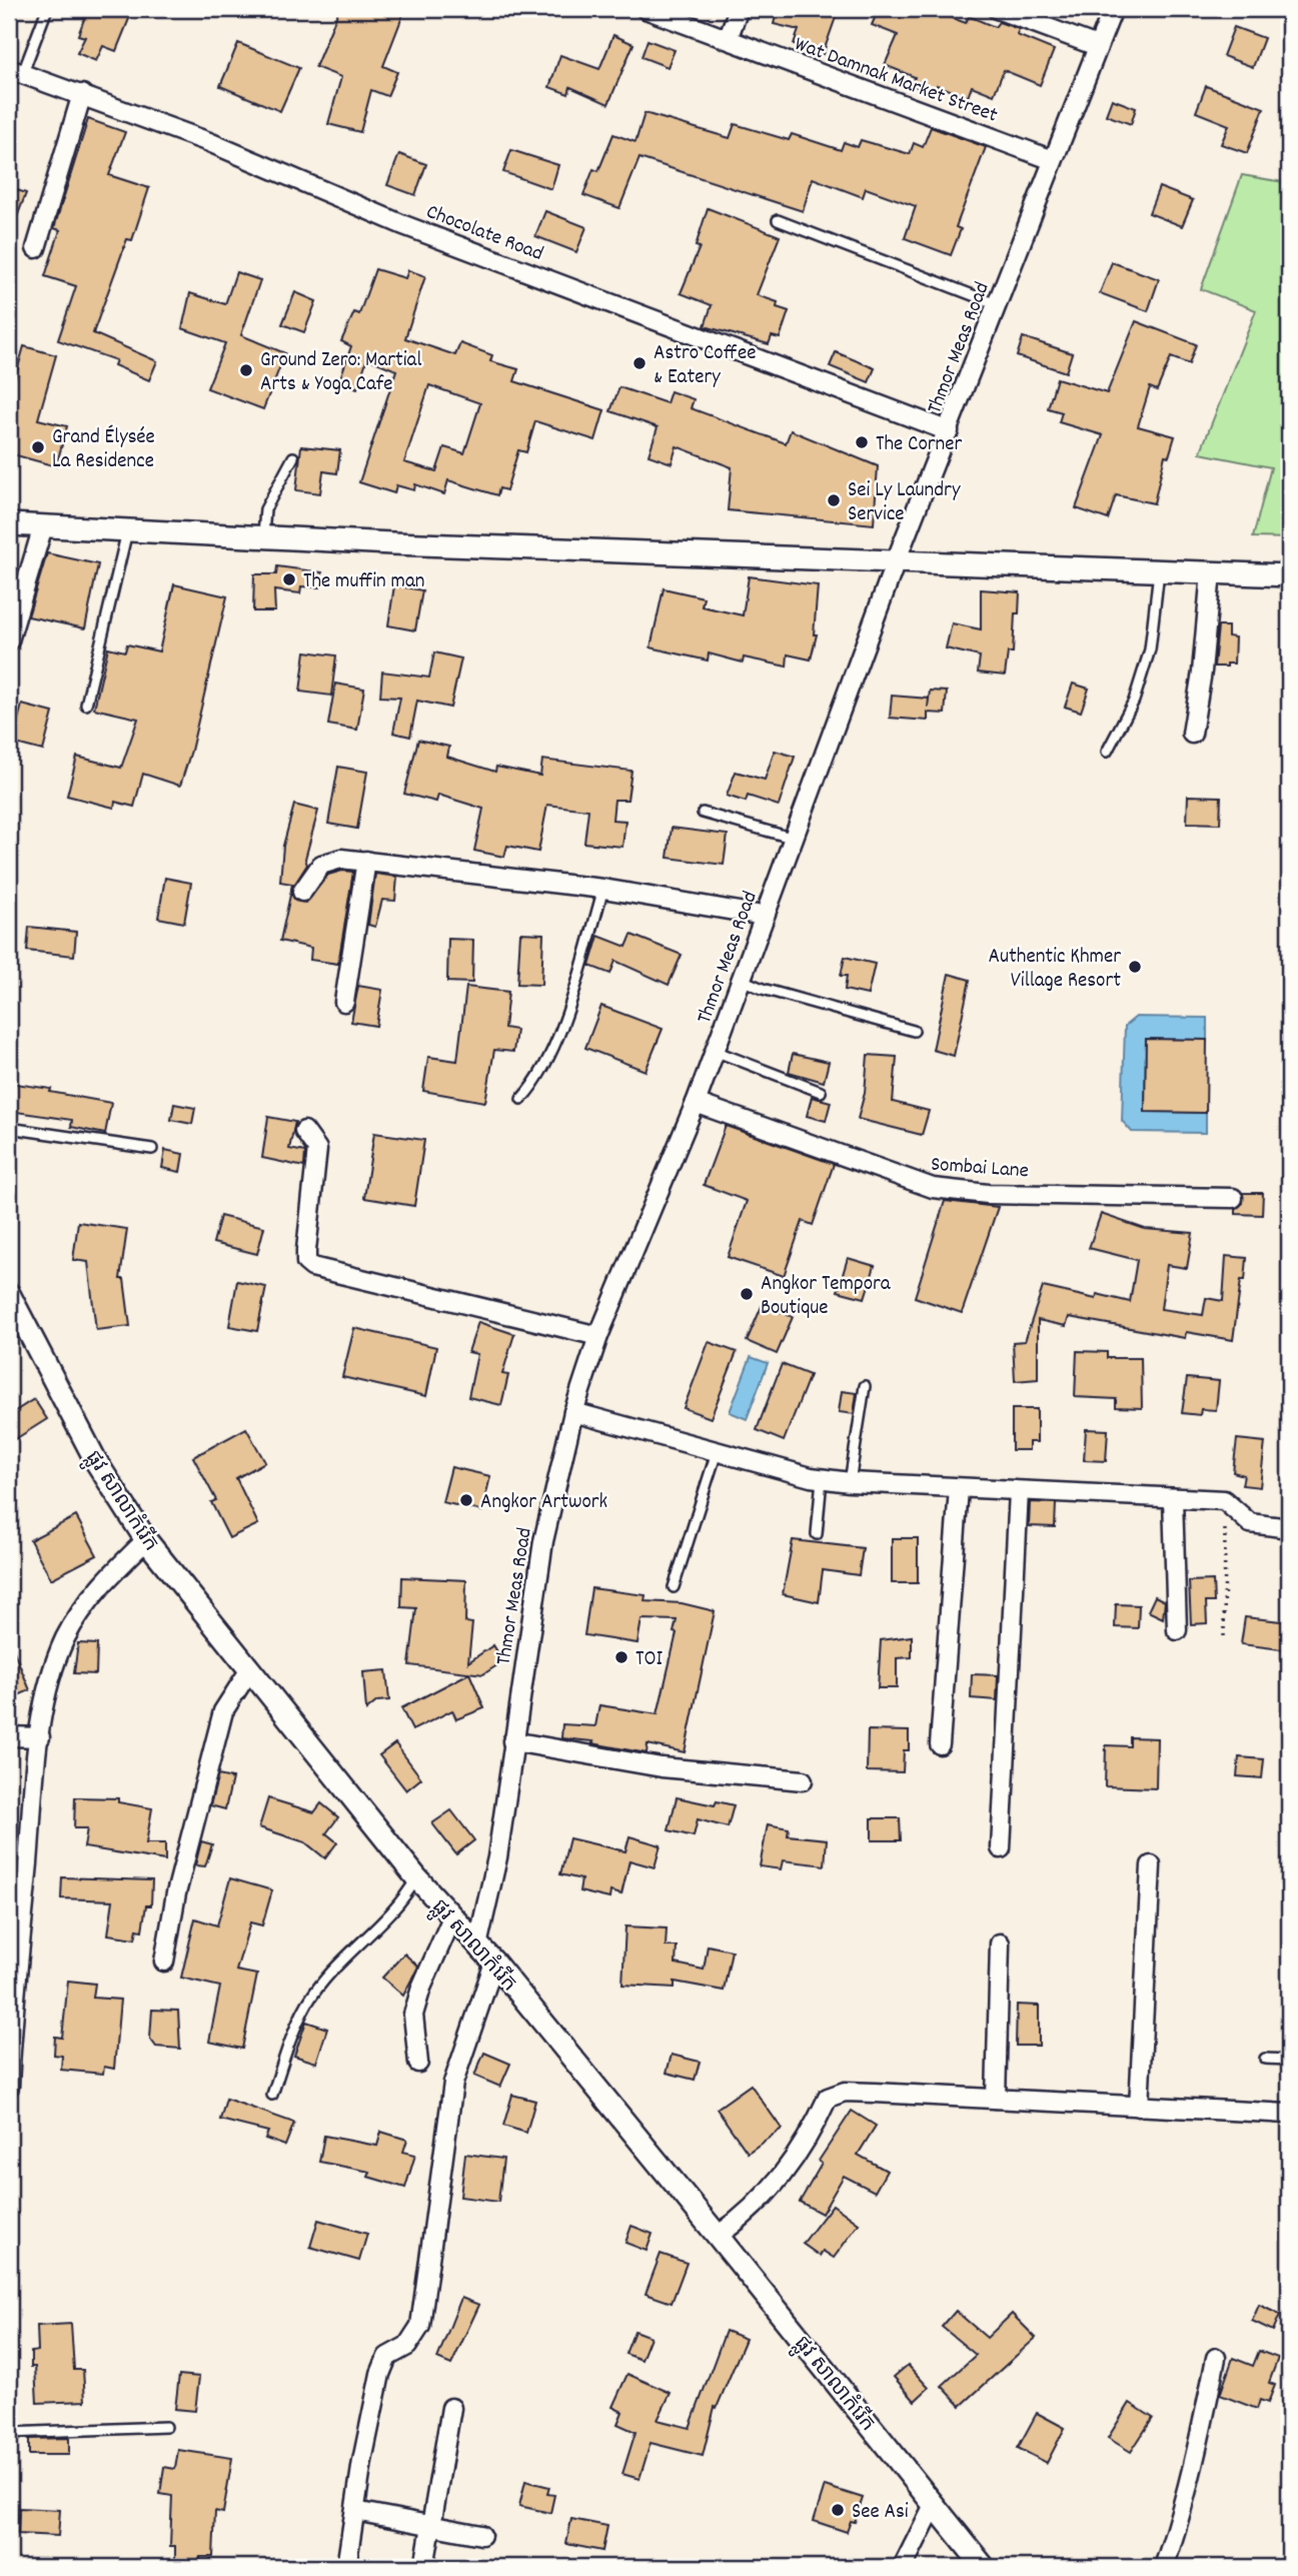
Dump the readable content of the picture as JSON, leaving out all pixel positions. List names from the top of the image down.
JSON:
{
  "streets": {
    "street": [
      "Wat Damnak Market Street",
      "Chocolate Road",
      "Thmor Meas Road",
      "Sombai Lane",
      "ផ្លូវ សាលាកំរើក"
    ]
  },
  "crossings": [
    ["Wat Damnak Market Street", "Thmor Meas Road"],
    ["Chocolate Road", "Thmor Meas Road"],
    ["Thmor Meas Road", "Sombai Lane"],
    ["Thmor Meas Road", "ផ្លូវ សាលាកំរើក"]
  ],
  "places": [
    "Astro Coffee & Eatery",
    "Ground Zero: Martial Arts & Yoga Cafe",
    "The Corner",
    "Grand Élysée La Residence",
    "Sei Ly Laundry Service",
    "The muffin man",
    "Authentic Khmer Village Resort",
    "Angkor Tempora Boutique",
    "Angkor Artwork",
    "TOI",
    "See Asi"
  ]
}
